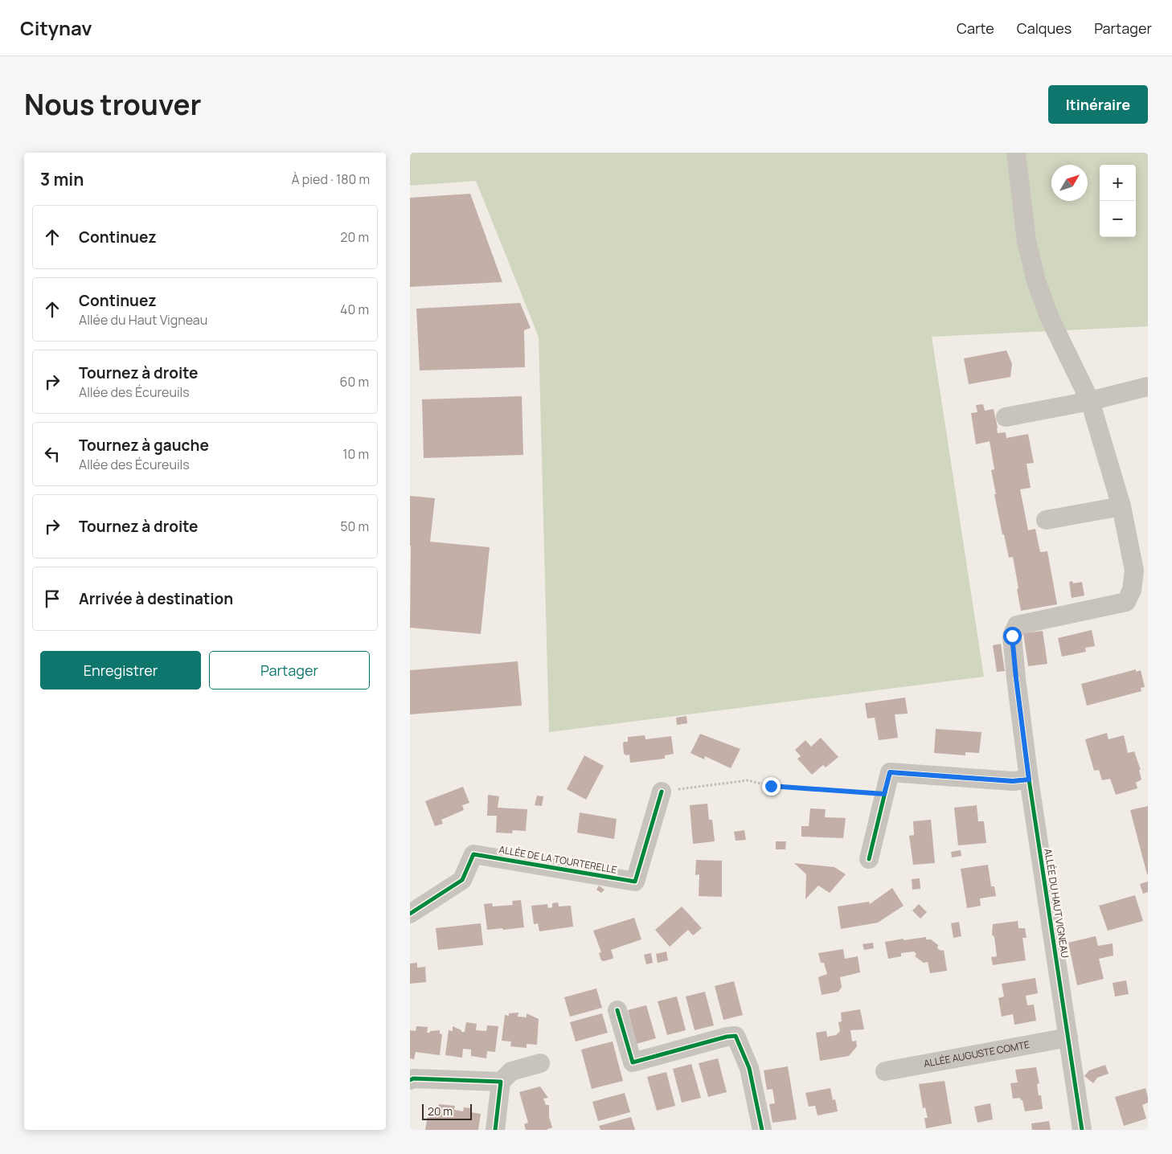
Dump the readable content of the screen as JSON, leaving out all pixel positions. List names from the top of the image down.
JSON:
{
  "streets": {
    "street": ["ALLÉE DE LA TOURTERELLE", "ALLÉE DU HAUT VIGNEAU", "ALLÉE AUGUSTE COMTE"]
  },
  "crossings": [
    ["ALLÉE DU HAUT VIGNEAU", "ALLÉE AUGUSTE COMTE"]
  ],
  "scale_bar": "20 m",
  "north": "top right",
  "page": {
    "header": "Citynav",
    "nav": ["Carte", "Calques", "Partager"],
    "title": "Nous trouver",
    "buttons": [
      "Itinéraire",
      ["Enregistrer", "Partager"]
    ],
    "heading": ["3 min", "À pied · 180 m"],
    "map_buttons": ["+", "−"],
    "list": [
      ["Continuez", "20 m"],
      ["Continuez", "Allée du Haut Vigneau", "40 m"],
      ["Tournez à droite", "Allée des Écureuils", "60 m"],
      ["Tournez à gauche", "Allée des Écureuils", "10 m"],
      ["Tournez à droite", "50 m"],
      "Arrivée à destination"
    ],
    "scale": "20 m"
  }
}
